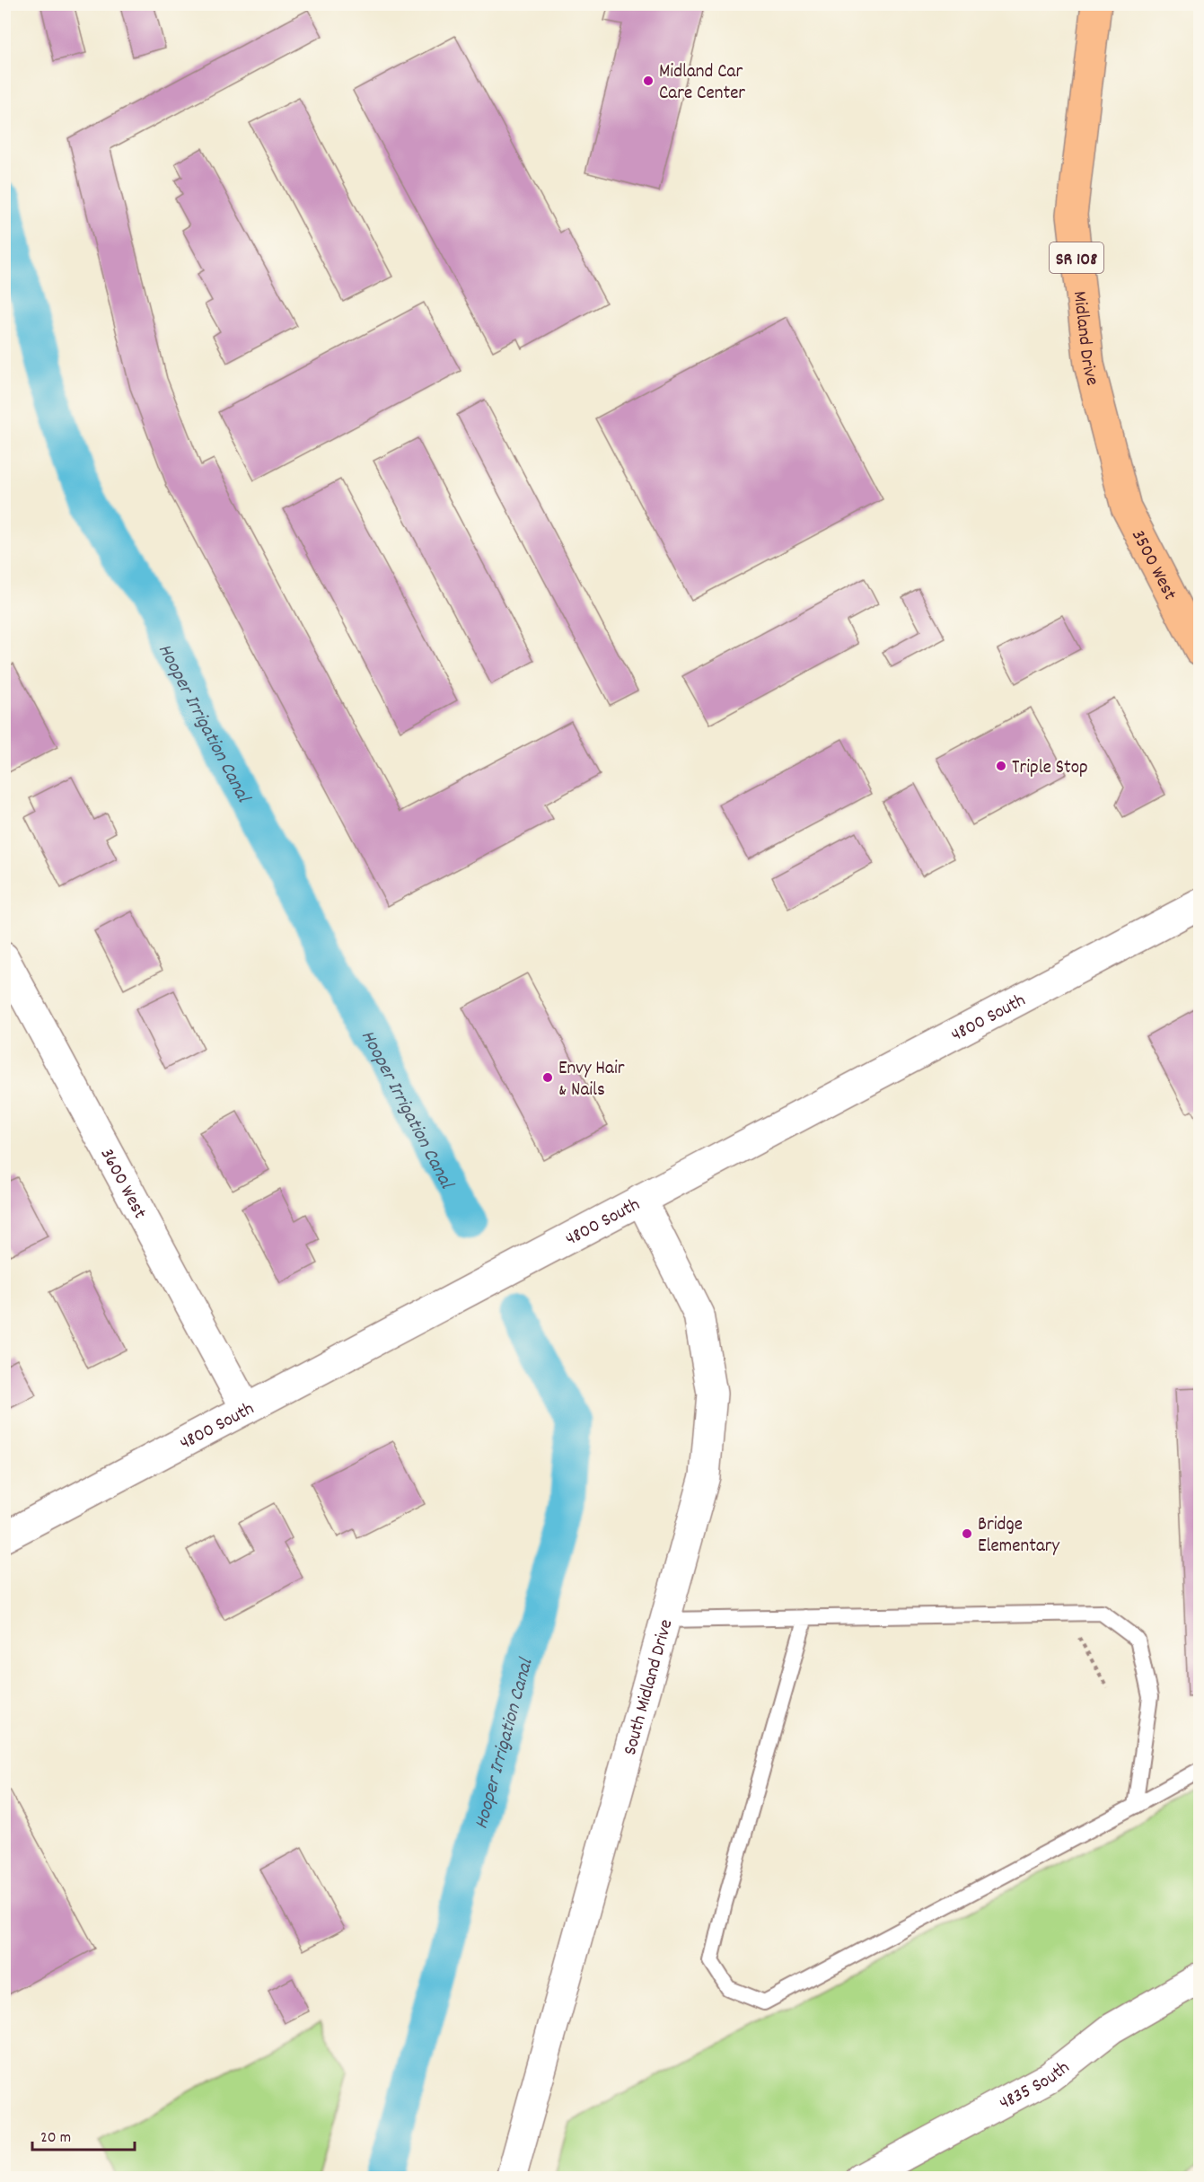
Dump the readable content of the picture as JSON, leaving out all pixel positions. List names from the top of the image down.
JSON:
{
  "streets": {
    "main road": ["SR 108", "Midland Drive", "3500 West"],
    "street": [
      "4800 South",
      "3600 West",
      "South Midland Drive",
      "4835 South"
    ]
  },
  "crossings": [
    ["Midland Drive", "3500 West"],
    ["4800 South", "3600 West"],
    ["4800 South", "South Midland Drive"]
  ],
  "water": ["Hooper Irrigation Canal"],
  "places": [
    "Midland Car Care Center",
    "Triple Stop",
    "Envy Hair & Nails",
    "Bridge Elementary"
  ],
  "scale_bar": "20 m"
}
